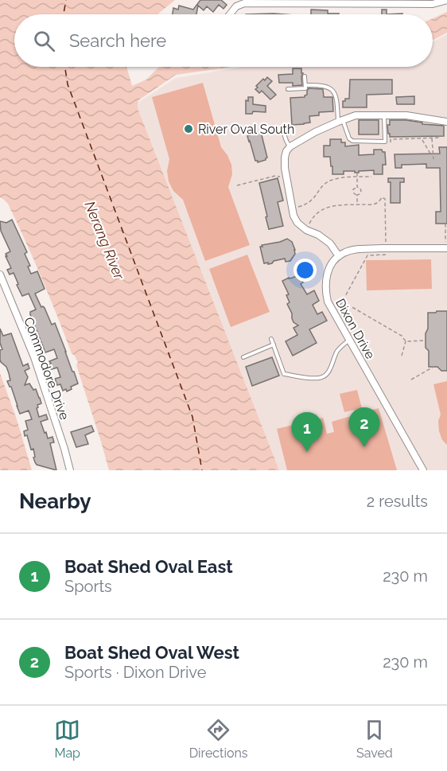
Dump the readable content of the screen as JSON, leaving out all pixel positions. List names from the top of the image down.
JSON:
{
  "streets": {
    "street": ["Dixon Drive", "Commodore Drive"]
  },
  "water": ["Nerang River"],
  "places": ["River Oval South"],
  "page": {
    "search": "Search here",
    "pins": ["2", "1"],
    "heading": ["Nearby", "2 results"],
    "list": [
      {
        "mark": "1",
        "name": "Boat Shed Oval East",
        "note": "Sports",
        "value": "230 m"
      },
      {
        "mark": "2",
        "name": "Boat Shed Oval West",
        "note": "Sports · Dixon Drive",
        "value": "230 m"
      }
    ],
    "nav": ["Map", "Directions", "Saved"]
  }
}
